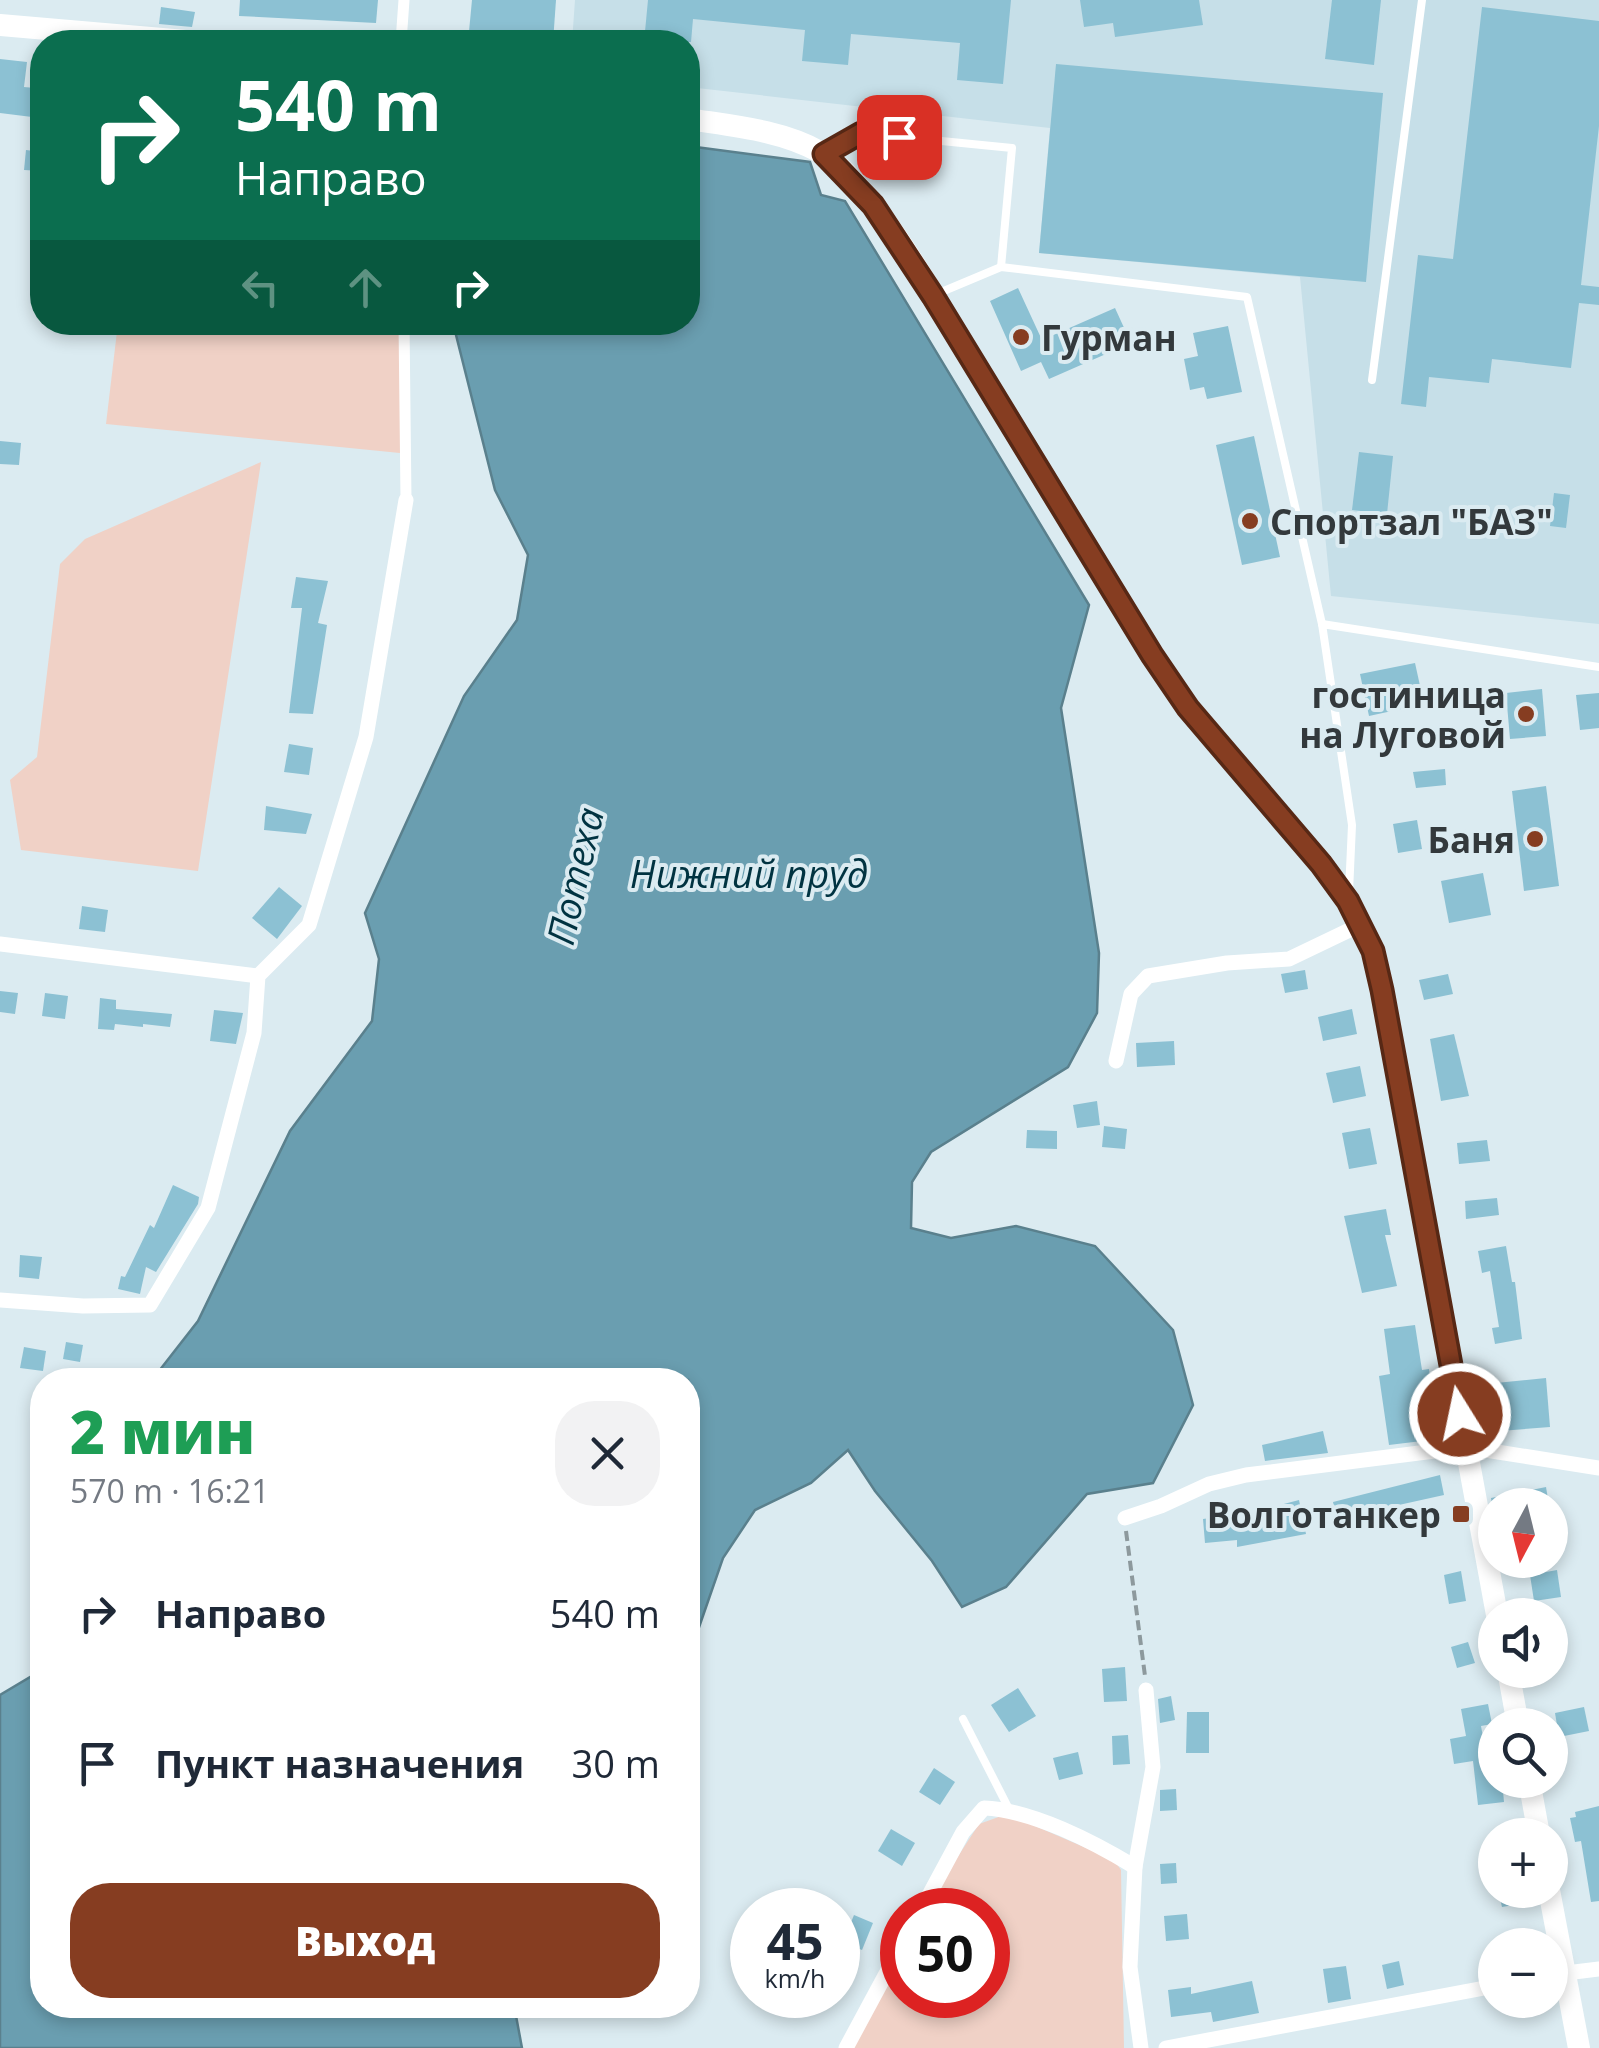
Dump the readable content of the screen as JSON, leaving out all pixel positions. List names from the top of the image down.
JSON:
{
  "water": ["Нижний пруд", "Потеха"],
  "places": {
    "other": [
      "Гурман",
      "Спортзал \"БАЗ\"",
      "гостиница на Луговой",
      "Баня"
    ],
    "transit": ["Волготанкер"]
  },
  "north": "bottom",
  "page": {
    "turn": ["540 m", "Направо"],
    "heading": ["2 мин", "570 m · 16:21"],
    "map_buttons": ["+", "−"],
    "list": [
      {
        "name": "Направо",
        "value": "540 m"
      },
      {
        "name": "Пункт назначения",
        "value": "30 m"
      }
    ],
    "buttons": "Выход",
    "speed": "45 km/h",
    "limit": "50"
  }
}
